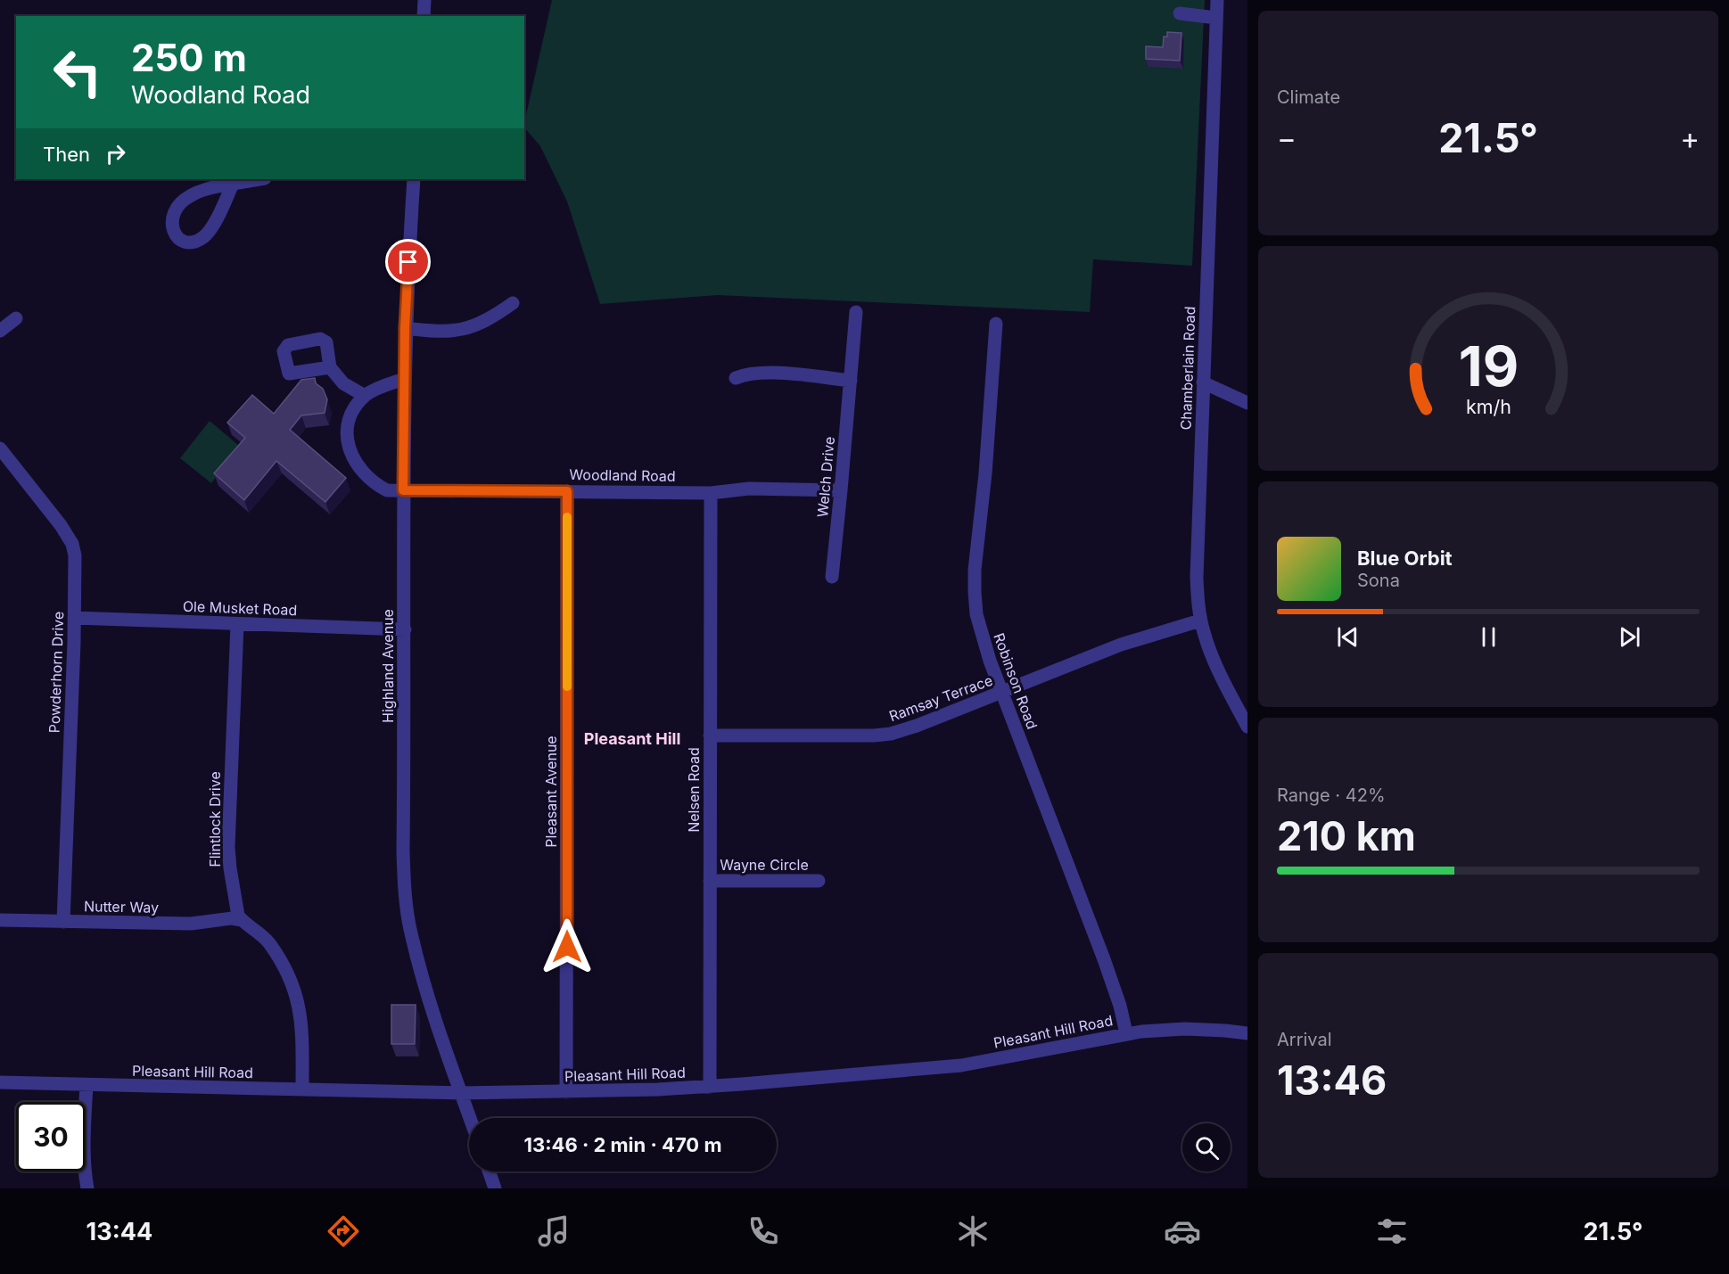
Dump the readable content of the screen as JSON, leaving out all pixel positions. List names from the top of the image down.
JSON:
{
  "streets": {
    "street": [
      "Chamberlain Road",
      "Woodland Road",
      "Welch Drive",
      "Ole Musket Road",
      "Highland Avenue",
      "Powderhorn Drive",
      "Robinson Road",
      "Ramsay Terrace",
      "Nelsen Road",
      "Pleasant Avenue",
      "Flintlock Drive",
      "Wayne Circle",
      "Nutter Way",
      "Pleasant Hill Road"
    ]
  },
  "crossings": [
    ["Chamberlain Road", "Ramsay Terrace"],
    ["Woodland Road", "Welch Drive"],
    ["Woodland Road", "Highland Avenue"],
    ["Woodland Road", "Nelsen Road"],
    ["Woodland Road", "Pleasant Avenue"],
    ["Ole Musket Road", "Highland Avenue"],
    ["Ole Musket Road", "Powderhorn Drive"],
    ["Ole Musket Road", "Flintlock Drive"],
    ["Highland Avenue", "Pleasant Hill Road"],
    ["Powderhorn Drive", "Nutter Way"],
    ["Robinson Road", "Ramsay Terrace"],
    ["Robinson Road", "Pleasant Hill Road"],
    ["Ramsay Terrace", "Nelsen Road"],
    ["Nelsen Road", "Wayne Circle"],
    ["Nelsen Road", "Pleasant Hill Road"],
    ["Pleasant Avenue", "Pleasant Hill Road"],
    ["Flintlock Drive", "Nutter Way"]
  ],
  "districts": ["Pleasant Hill"],
  "page": {
    "tile": [
      "Climate",
      ["Range · 42%", "210 km"],
      ["Arrival", "13:46"]
    ],
    "turn": ["250 m", "Woodland Road"],
    "heat": ["−", "21.5°", "+"],
    "then": "Then",
    "song": ["Blue Orbit", "Sona"],
    "limit": "30",
    "trip": "13:46 · 2 min · 470 m",
    "tabs": ["13:44", "21.5°"],
    "gauge": ["19", "km/h"]
  }
}
